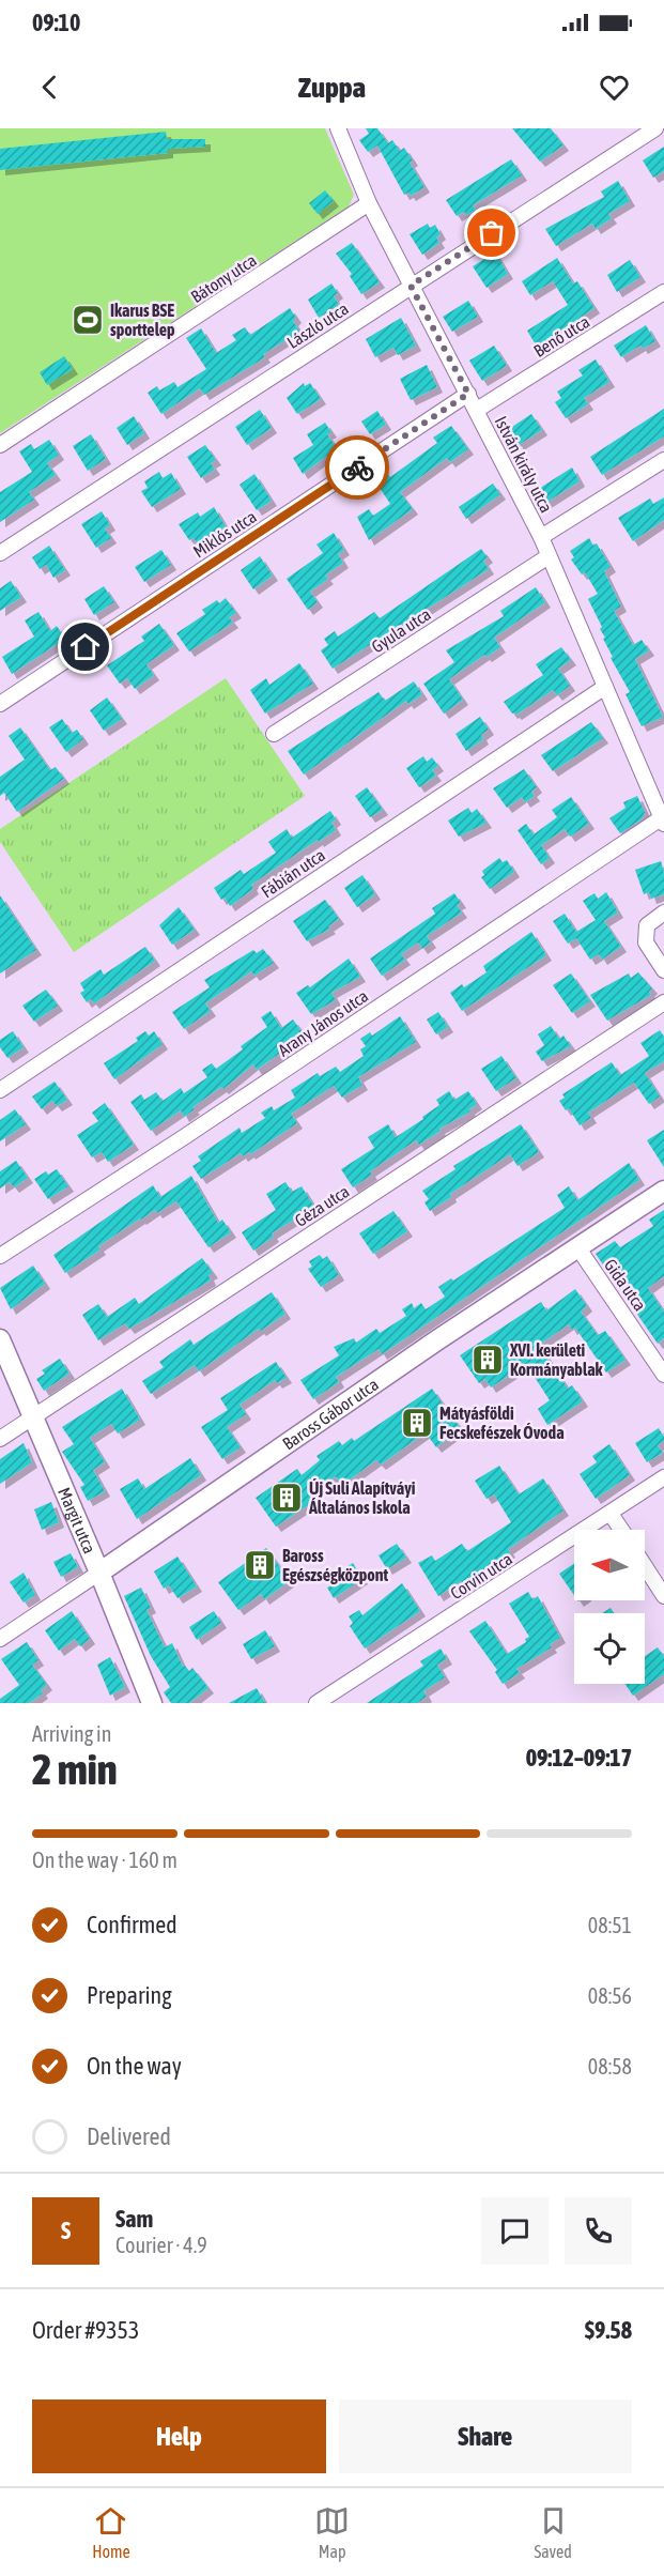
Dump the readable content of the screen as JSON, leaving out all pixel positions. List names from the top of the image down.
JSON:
{
  "streets": {
    "street": [
      "Bátony utca",
      "László utca",
      "Benő utca",
      "István király utca",
      "Miklós utca",
      "Gyula utca",
      "Fábián utca",
      "Arany János utca",
      "Géza utca",
      "Gida utca",
      "Baross Gábor utca",
      "Margit utca",
      "Corvin utca"
    ]
  },
  "crossings": [
    ["Bátony utca", "István király utca"],
    ["László utca", "István király utca"],
    ["Benő utca", "István király utca"],
    ["István király utca", "Miklós utca"],
    ["István király utca", "Gyula utca"],
    ["István király utca", "Fábián utca"],
    ["István király utca", "Arany János utca"],
    ["Géza utca", "Margit utca"],
    ["Gida utca", "Baross Gábor utca"],
    ["Baross Gábor utca", "Margit utca"]
  ],
  "places": {
    "sports": ["Ikarus BSE sporttelep"],
    "building": [
      "XVI. kerületi Kormányablak",
      "Mátyásföldi Fecskefészek Óvoda",
      "Új Suli Alapítváyi Általános Iskola",
      "Baross Egészségközpont"
    ]
  },
  "north": "left",
  "page": {
    "status": "09:10",
    "header": "Zuppa",
    "heading": ["2 min", "Arriving in", "09:12–09:17"],
    "panel": [
      "Sam",
      "Courier · 4.9",
      "Order #9353",
      "$9.58"
    ],
    "bar": "On the way · 160 m",
    "list": [
      ["Confirmed", "08:51"],
      ["Preparing", "08:56"],
      ["On the way", "08:58"],
      "Delivered"
    ],
    "round": "S",
    "buttons": ["Help", "Share"],
    "tabs": ["Home", "Map", "Saved"]
  }
}
